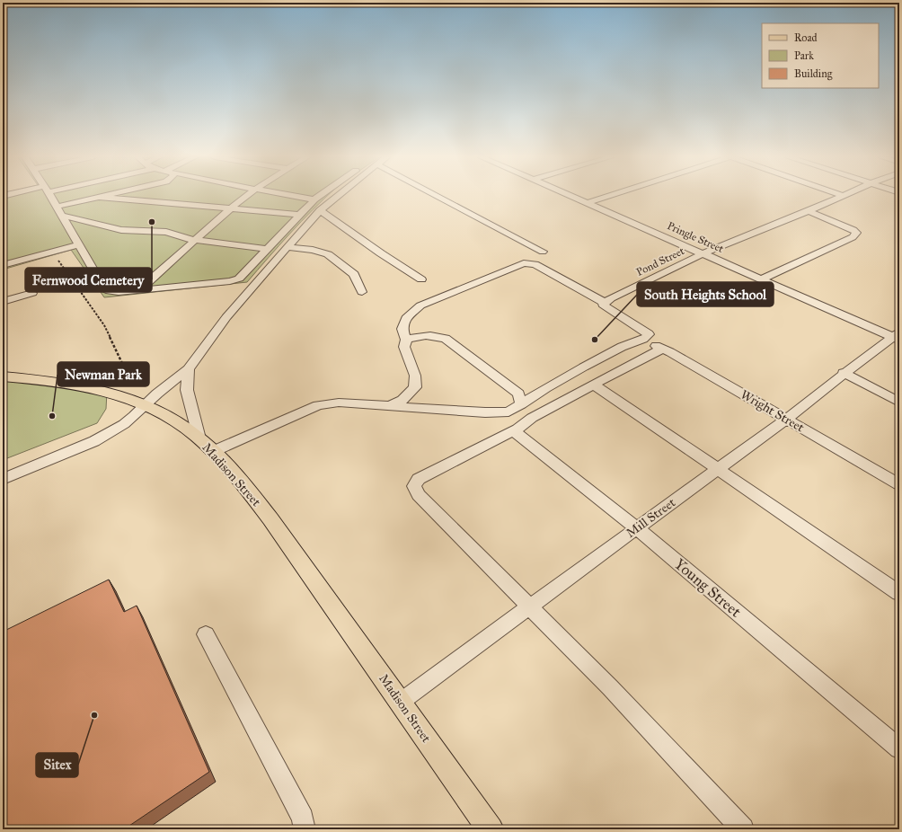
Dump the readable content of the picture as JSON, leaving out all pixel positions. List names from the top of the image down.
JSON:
{
  "streets": {
    "main road": ["Madison Street"],
    "street": [
      "Pringle Street",
      "Pond Street",
      "Wright Street",
      "Mill Street",
      "Young Street"
    ]
  },
  "crossings": [
    ["Pringle Street", "Pond Street"],
    ["Pringle Street", "Mill Street"],
    ["Wright Street", "Mill Street"],
    ["Madison Street", "Mill Street"],
    ["Mill Street", "Young Street"]
  ],
  "places": [
    "Fernwood Cemetery",
    "South Heights School",
    "Newman Park",
    "Sitex"
  ],
  "legend": ["Road", "Park", "Building"]
}
